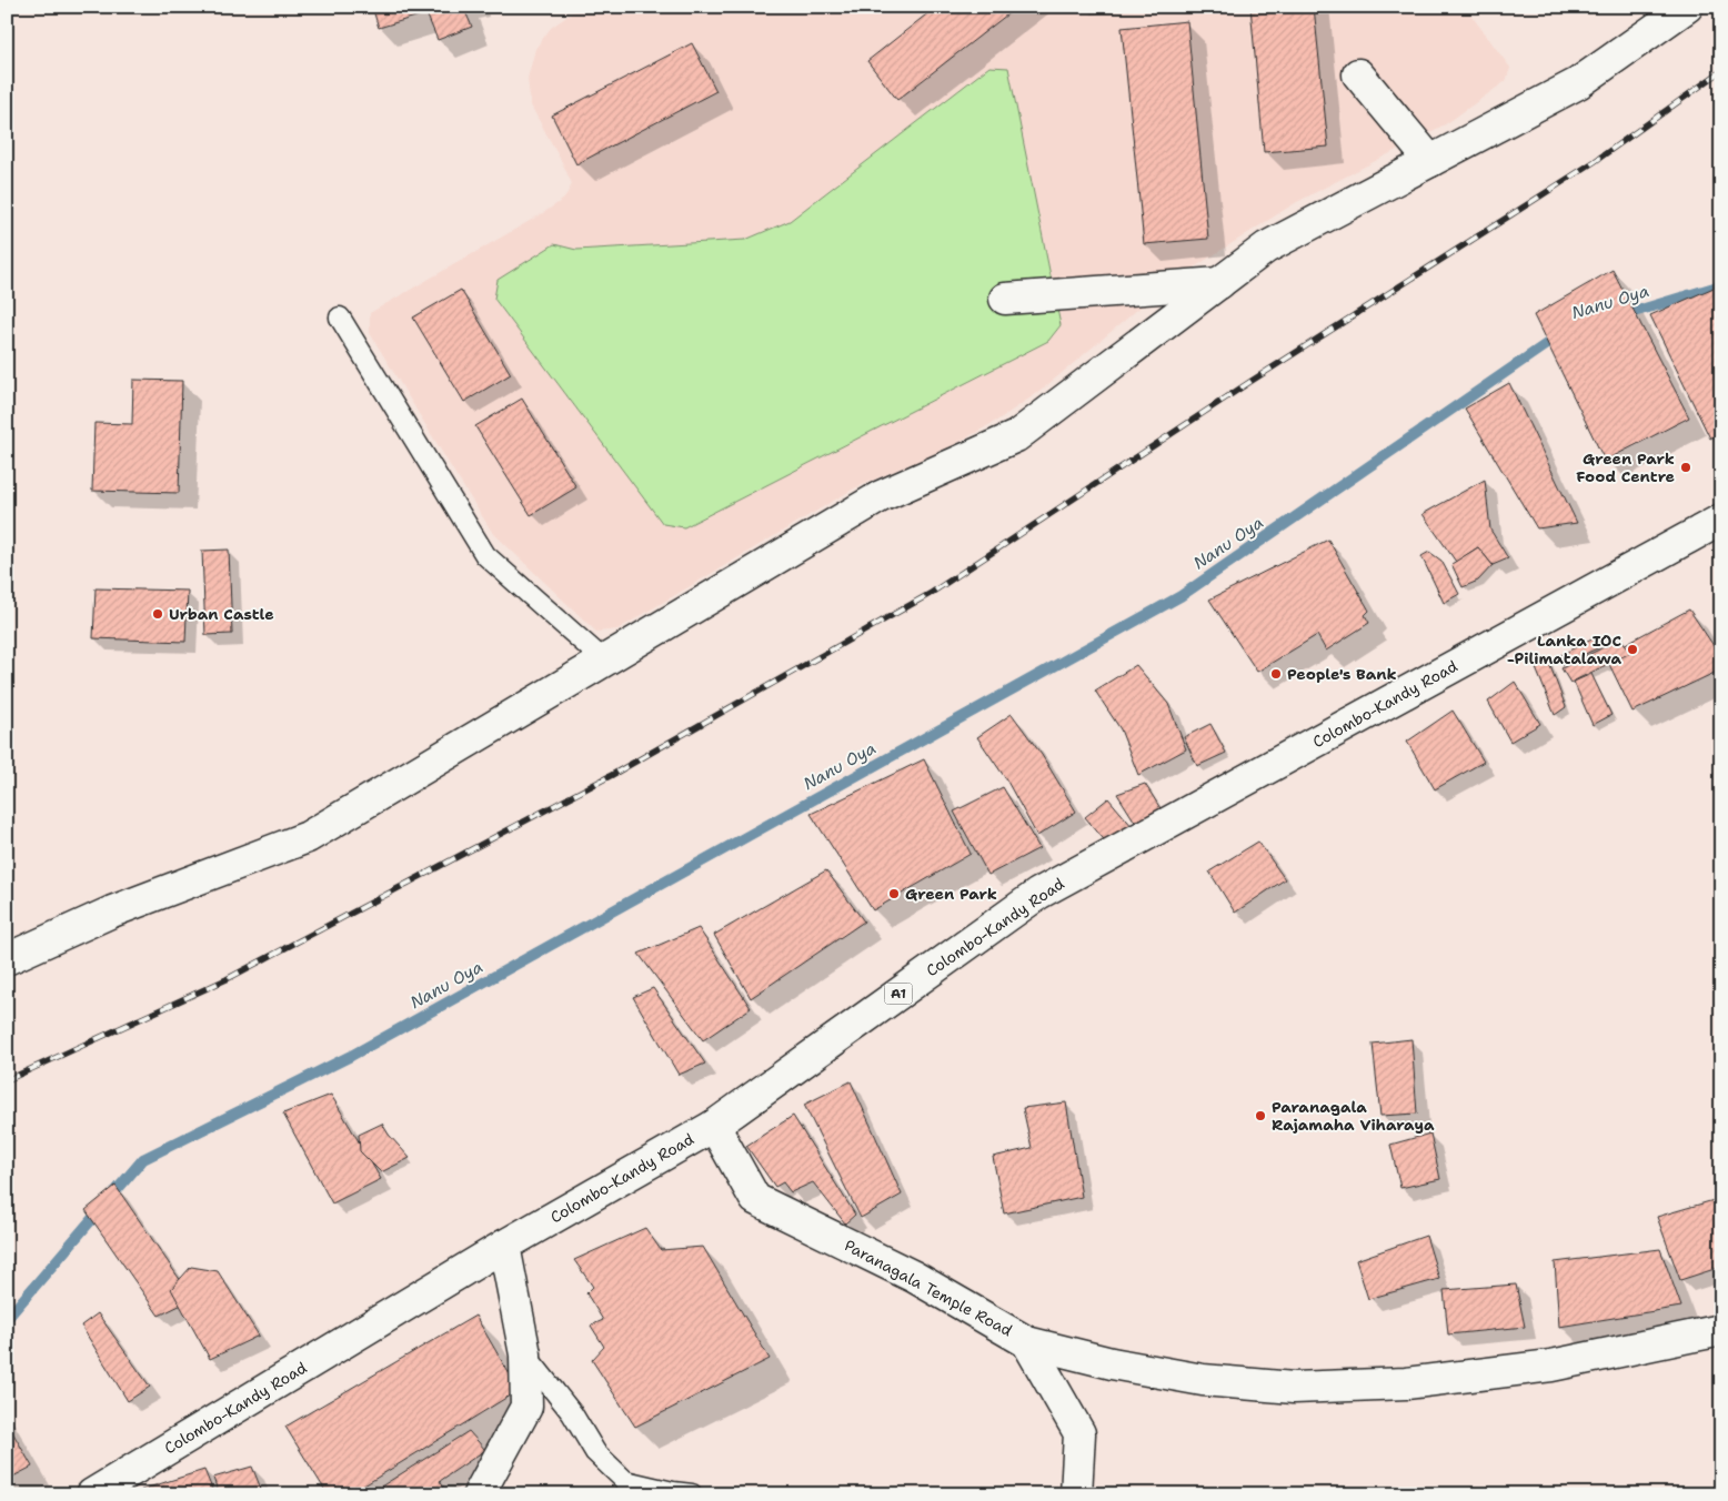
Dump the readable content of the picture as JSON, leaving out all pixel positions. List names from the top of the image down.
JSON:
{
  "streets": {
    "main road": ["Colombo-Kandy Road", "A1", "Paranagala Temple Road"]
  },
  "crossings": [
    ["Colombo-Kandy Road", "Paranagala Temple Road"]
  ],
  "water": ["Nanu Oya"],
  "places": [
    "Green Park Food Centre",
    "Urban Castle",
    "Lanka IOC -Pilimatalawa",
    "People's Bank",
    "Green Park",
    "Paranagala Rajamaha Viharaya"
  ]
}
